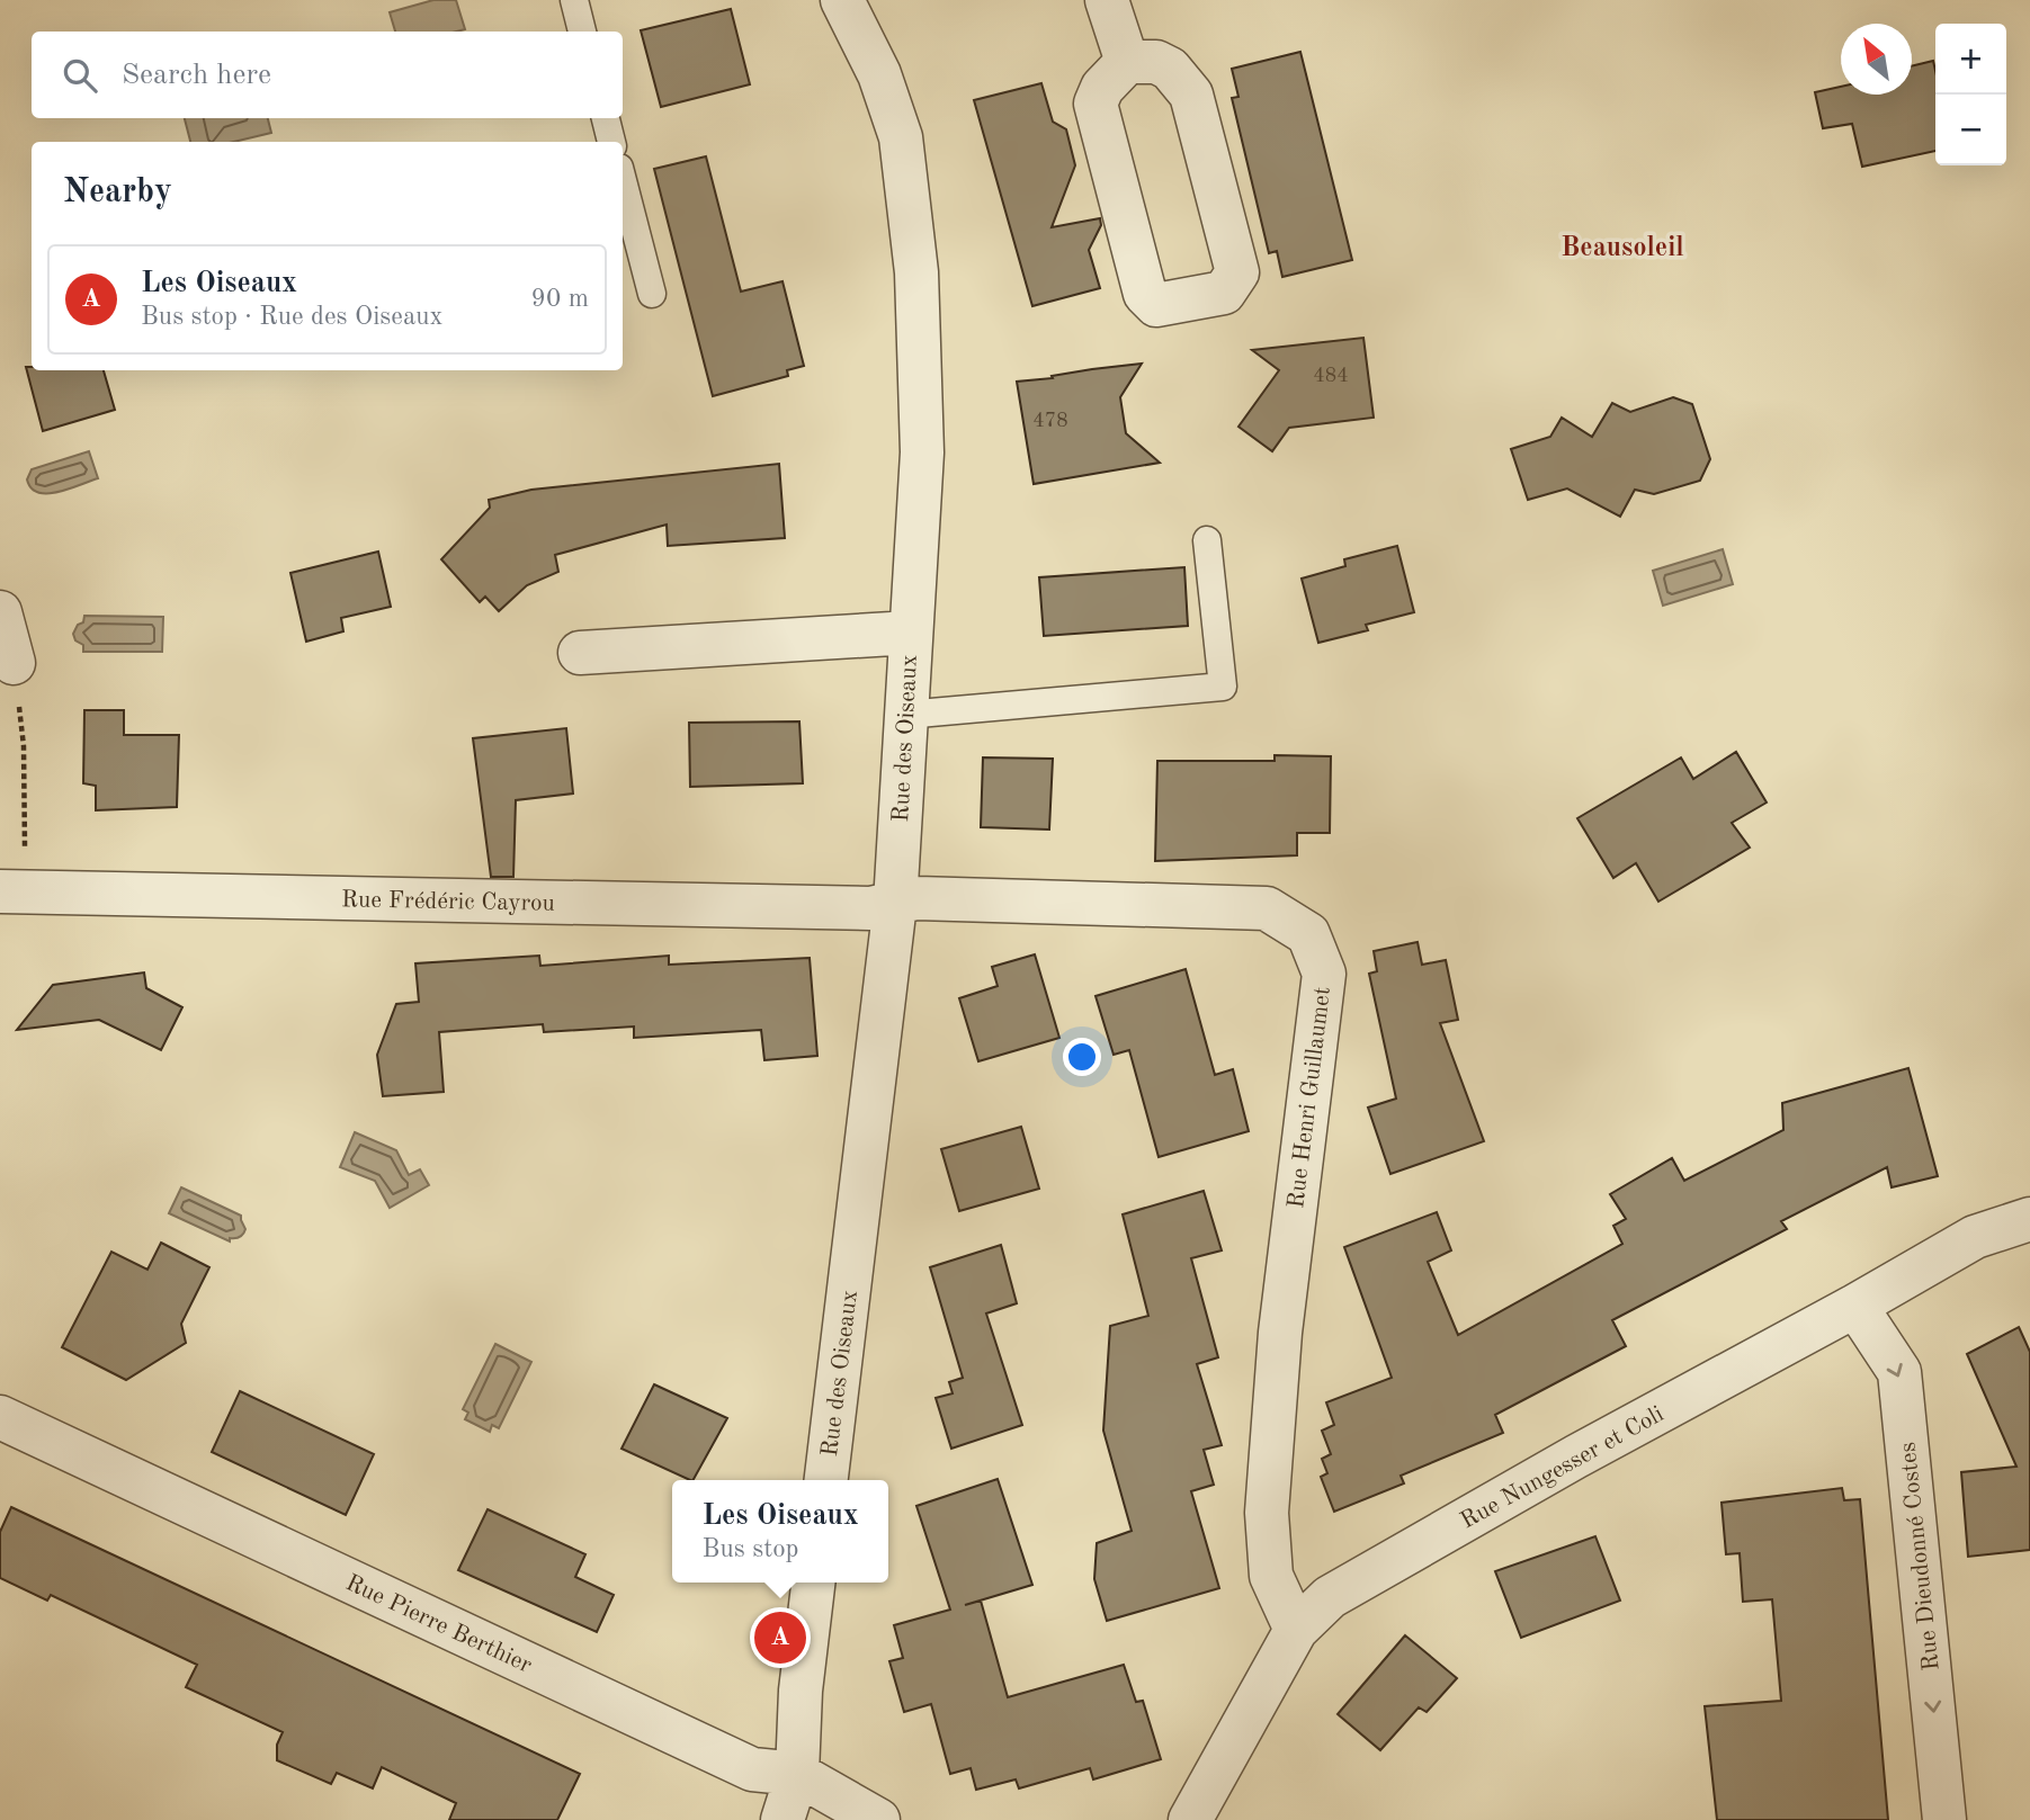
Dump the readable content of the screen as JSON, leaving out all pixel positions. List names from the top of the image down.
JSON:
{
  "streets": {
    "street": [
      "Rue des Oiseaux",
      "Rue Frédéric Cayrou",
      "Rue Henri Guillaumet",
      "Rue Nungesser et Coli",
      "Rue Dieudonné Costes",
      "Rue Pierre Berthier"
    ]
  },
  "crossings": [
    ["Rue des Oiseaux", "Rue Frédéric Cayrou"],
    ["Rue des Oiseaux", "Rue Henri Guillaumet"],
    ["Rue Frédéric Cayrou", "Rue Henri Guillaumet"],
    ["Rue Henri Guillaumet", "Rue Nungesser et Coli"],
    ["Rue Nungesser et Coli", "Rue Dieudonné Costes"]
  ],
  "one_way": ["Rue Dieudonné Costes"],
  "districts": ["Beausoleil"],
  "house_numbers": ["484", "478"],
  "north": "top left",
  "page": {
    "map_buttons": ["+", "−"],
    "search": "Search here",
    "heading": "Nearby",
    "list": [
      {
        "mark": "A",
        "name": "Les Oiseaux",
        "note": "Bus stop · Rue des Oiseaux",
        "value": "90 m"
      }
    ],
    "popup": ["Les Oiseaux", "Bus stop"],
    "pins": "A"
  }
}
